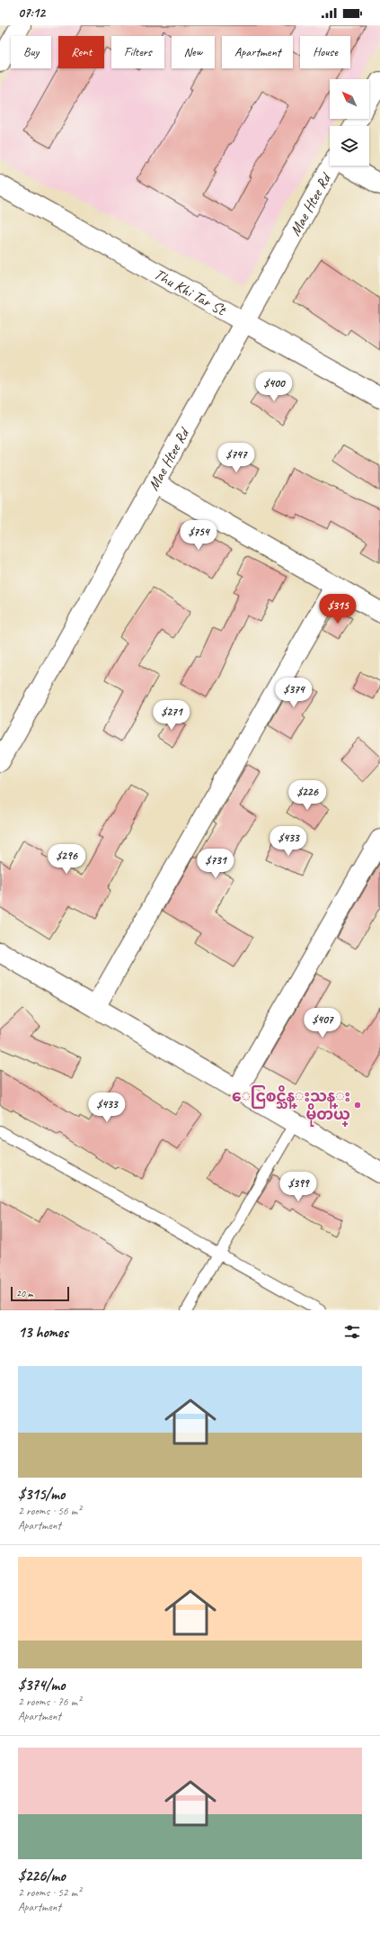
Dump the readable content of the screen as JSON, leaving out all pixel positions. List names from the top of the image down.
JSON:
{
  "streets": {
    "street": ["Mae Htee Rd", "Thu Khi Tar St"]
  },
  "crossings": [
    ["Mae Htee Rd", "Thu Khi Tar St"]
  ],
  "places": ["ေငြစင္သိန္းသန္း မိုတယ္"],
  "scale_bar": "20 m",
  "north": "top left",
  "page": {
    "status": "07:12",
    "chip": [
      "Buy",
      "Rent",
      "Filters",
      "New",
      "Apartment",
      "House"
    ],
    "price": [
      "$400",
      "$747",
      "$754",
      "$315",
      "$374",
      "$271",
      "$226",
      "$433",
      "$296",
      "$731",
      "$407",
      "$433",
      "$399"
    ],
    "scale": "20 m",
    "heading": "13 homes",
    "list": [
      {
        "name": "$315/mo",
        "note": "2 rooms · 56 m² · Apartment"
      },
      {
        "name": "$374/mo",
        "note": "2 rooms · 76 m² · Apartment"
      },
      {
        "name": "$226/mo",
        "note": "2 rooms · 52 m² · Apartment"
      }
    ]
  }
}
